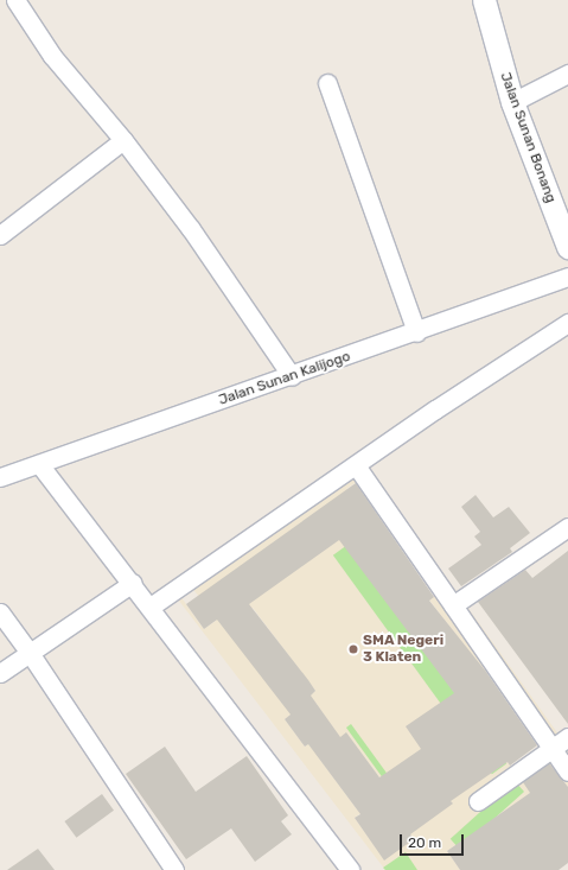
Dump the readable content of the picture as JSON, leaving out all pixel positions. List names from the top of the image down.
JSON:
{
  "streets": {
    "street": ["Jalan Sunan Bonang", "Jalan Sunan Kalijogo"]
  },
  "places": ["SMA Negeri 3 Klaten"],
  "scale_bar": "20 m"
}
